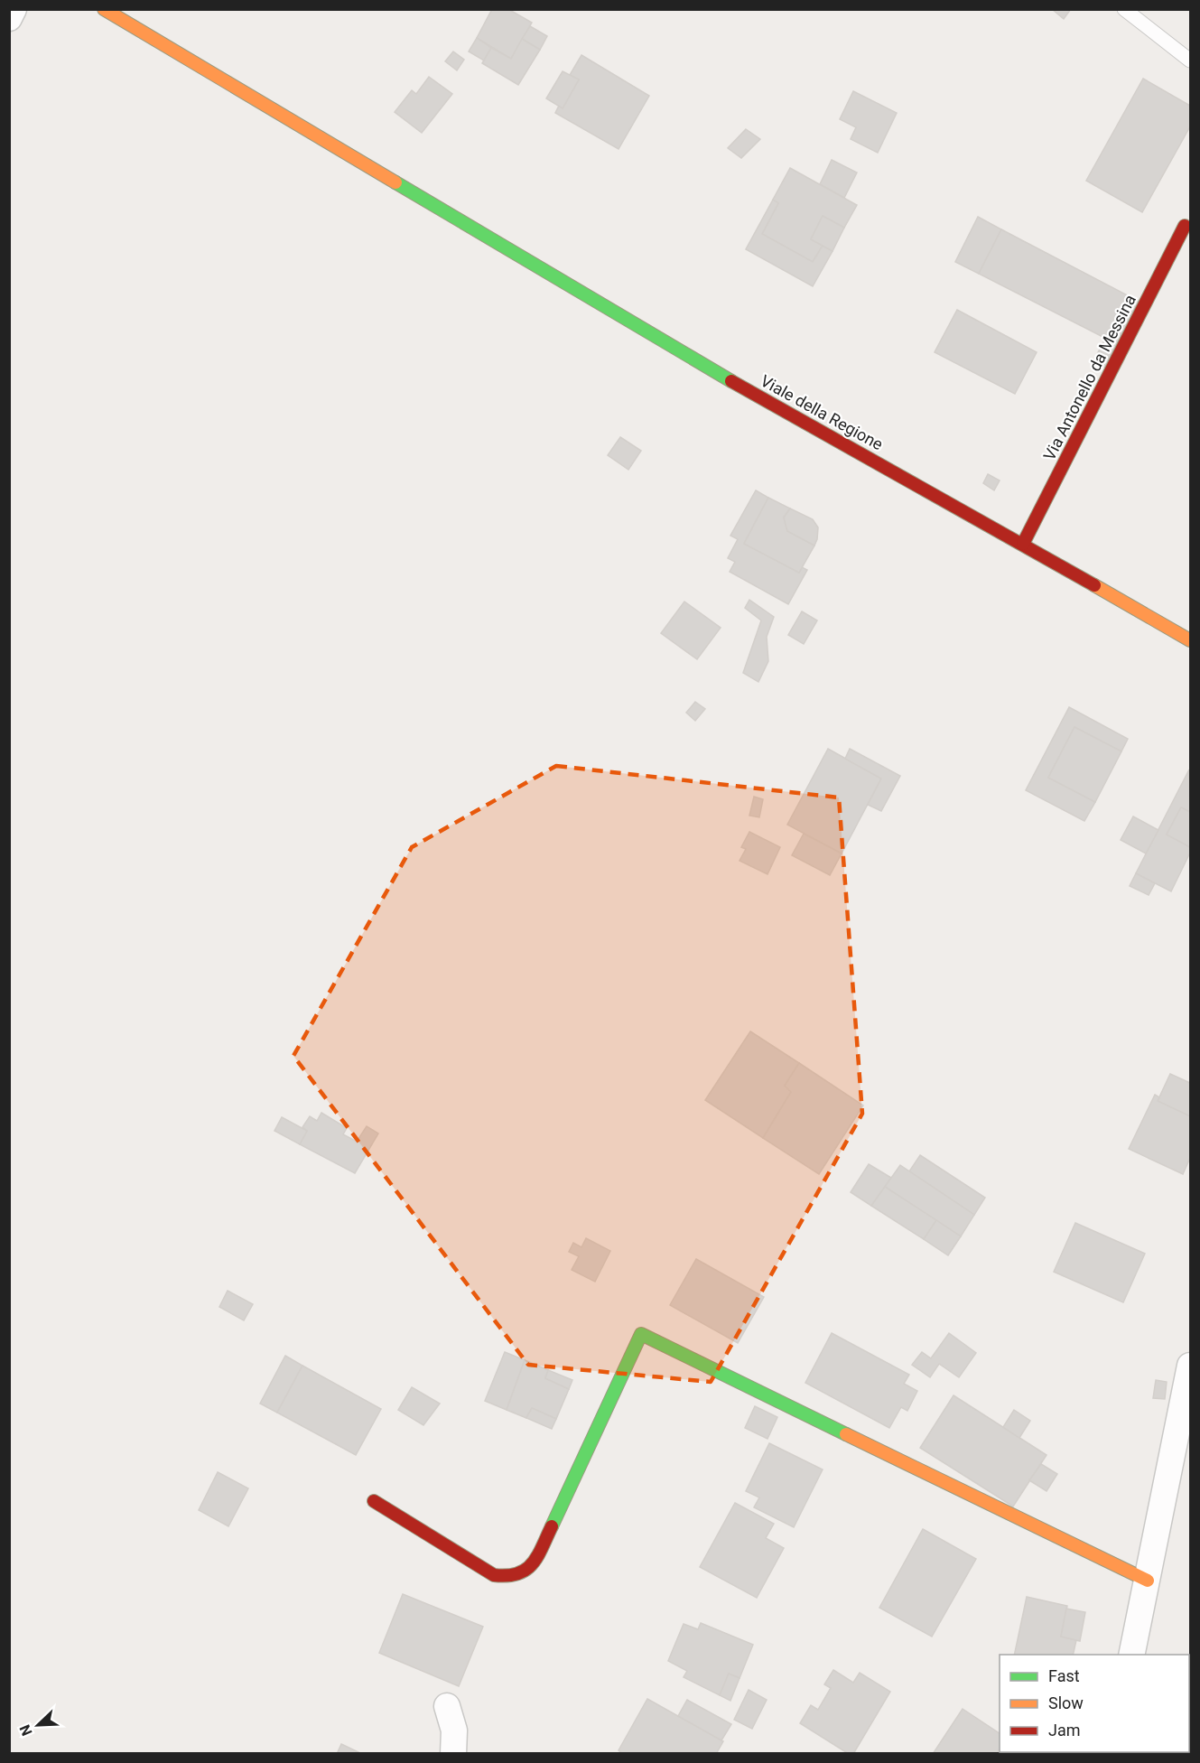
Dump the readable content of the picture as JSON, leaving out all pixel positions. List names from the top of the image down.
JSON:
{
  "streets": {
    "street": ["Via Antonello da Messina", "Viale della Regione"]
  },
  "crossings": [
    ["Via Antonello da Messina", "Viale della Regione"]
  ],
  "legend": ["Fast", "Slow", "Jam"],
  "north": "bottom left"
}
